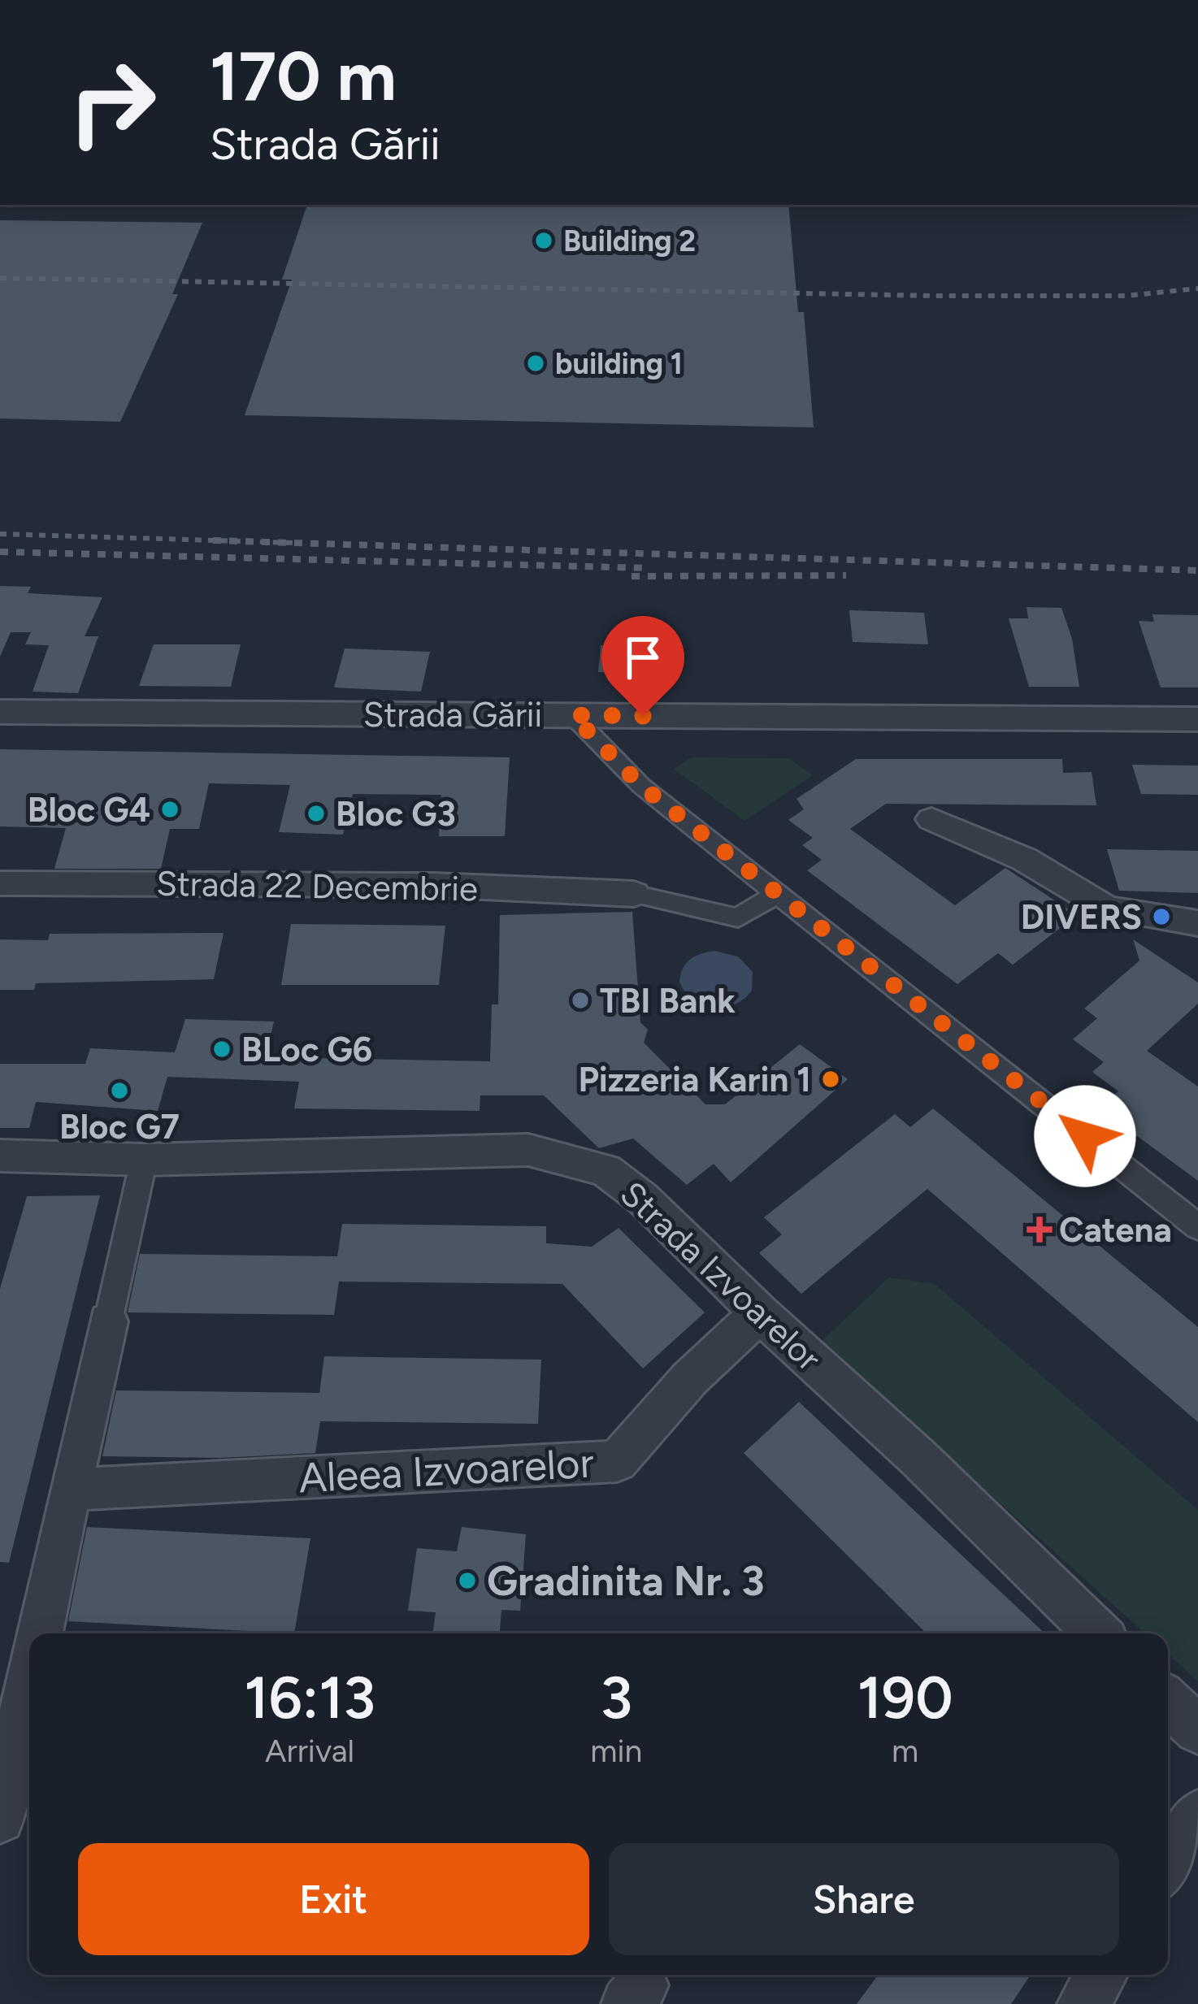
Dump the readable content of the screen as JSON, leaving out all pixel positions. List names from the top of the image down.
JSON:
{
  "streets": {
    "street": [
      "Strada Gării",
      "Strada 22 Decembrie",
      "Strada Izvoarelor",
      "Aleea Izvoarelor"
    ]
  },
  "crossings": [
    ["Strada Izvoarelor", "Aleea Izvoarelor"]
  ],
  "places": {
    "other": [
      "Building 2",
      "building 1",
      "Bloc G4",
      "Bloc G3",
      "DIVERS",
      "TBI Bank",
      "BLoc G6",
      "Pizzeria Karin 1",
      "Bloc G7",
      "Gradinita Nr. 3"
    ],
    "health": ["Catena"]
  },
  "page": {
    "turn": ["170 m", "Strada Gării"],
    "eta": [
      "16:13",
      "Arrival",
      "3",
      "min",
      "190",
      "m"
    ],
    "buttons": ["Exit", "Share"]
  }
}
